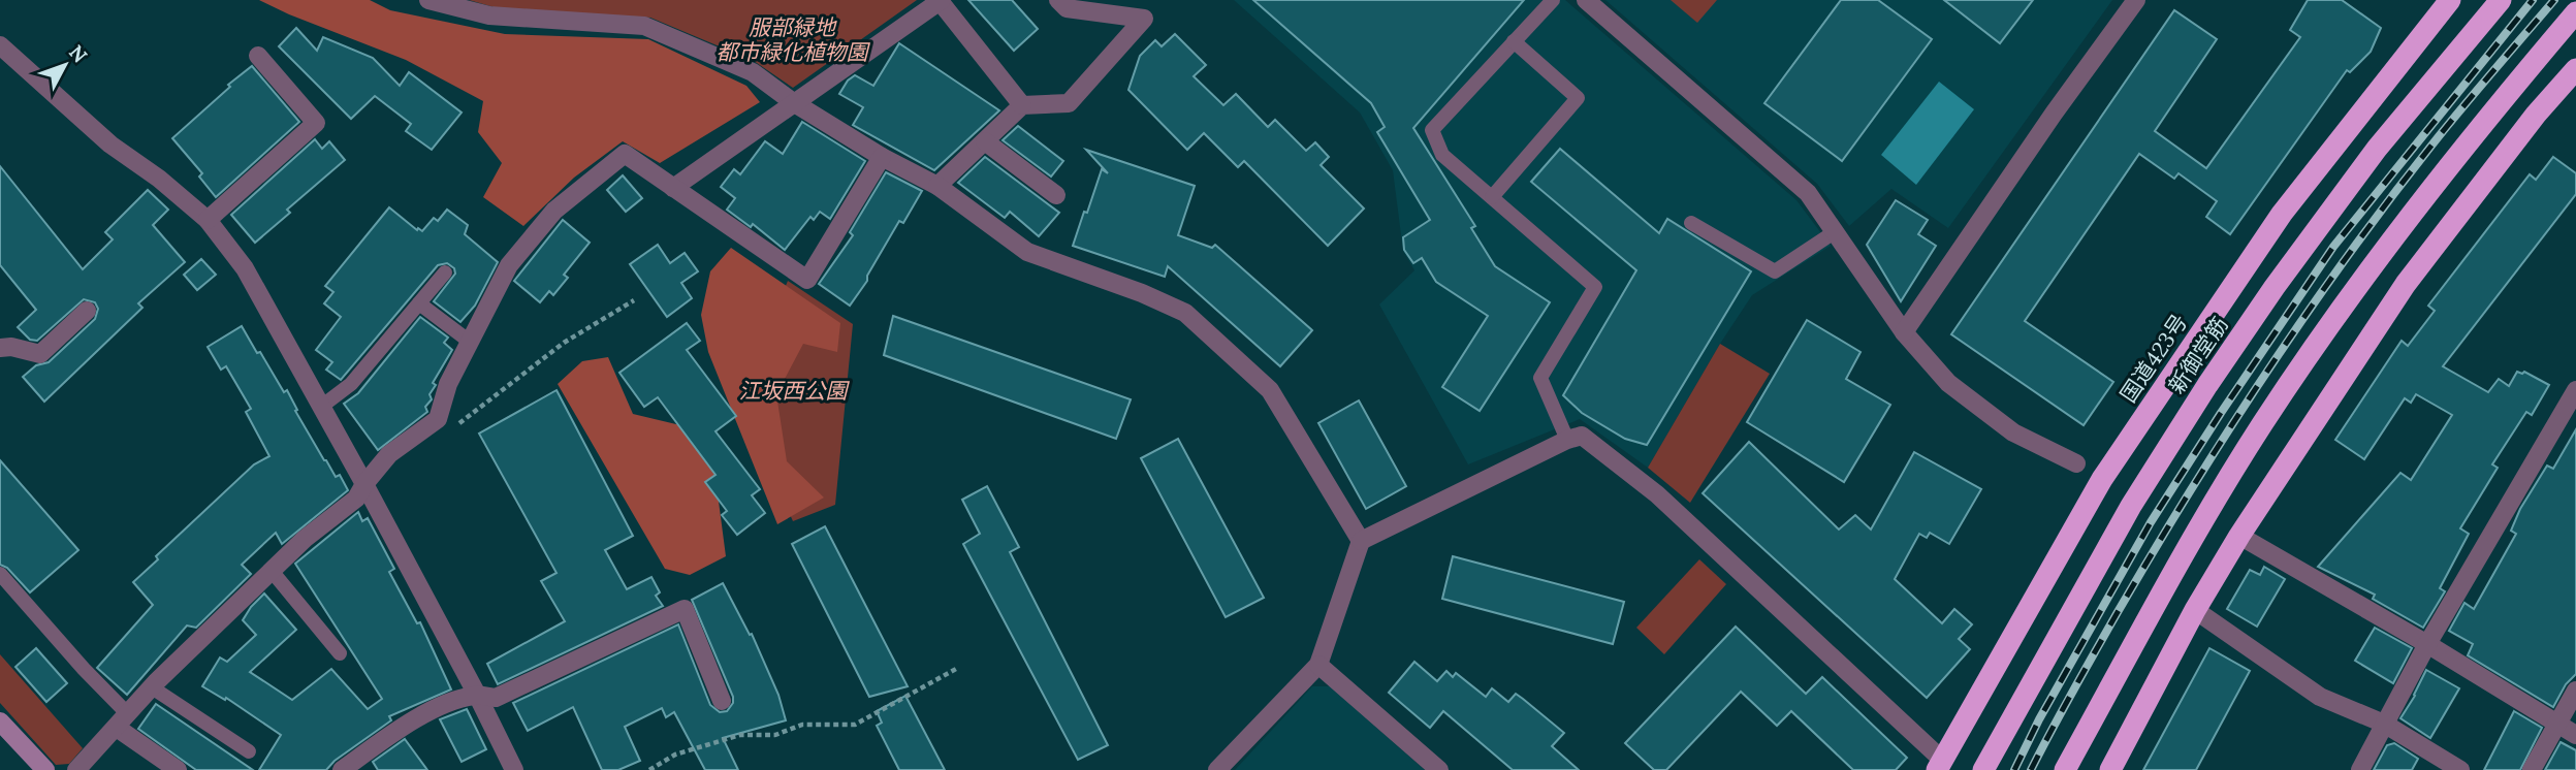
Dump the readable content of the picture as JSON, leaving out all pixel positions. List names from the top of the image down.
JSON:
{
  "streets": {
    "highway": ["新御堂筋", "国道423号"]
  },
  "parks": ["服部緑地 都市緑化植物園", "江坂西公園"],
  "north": "top right"
}
